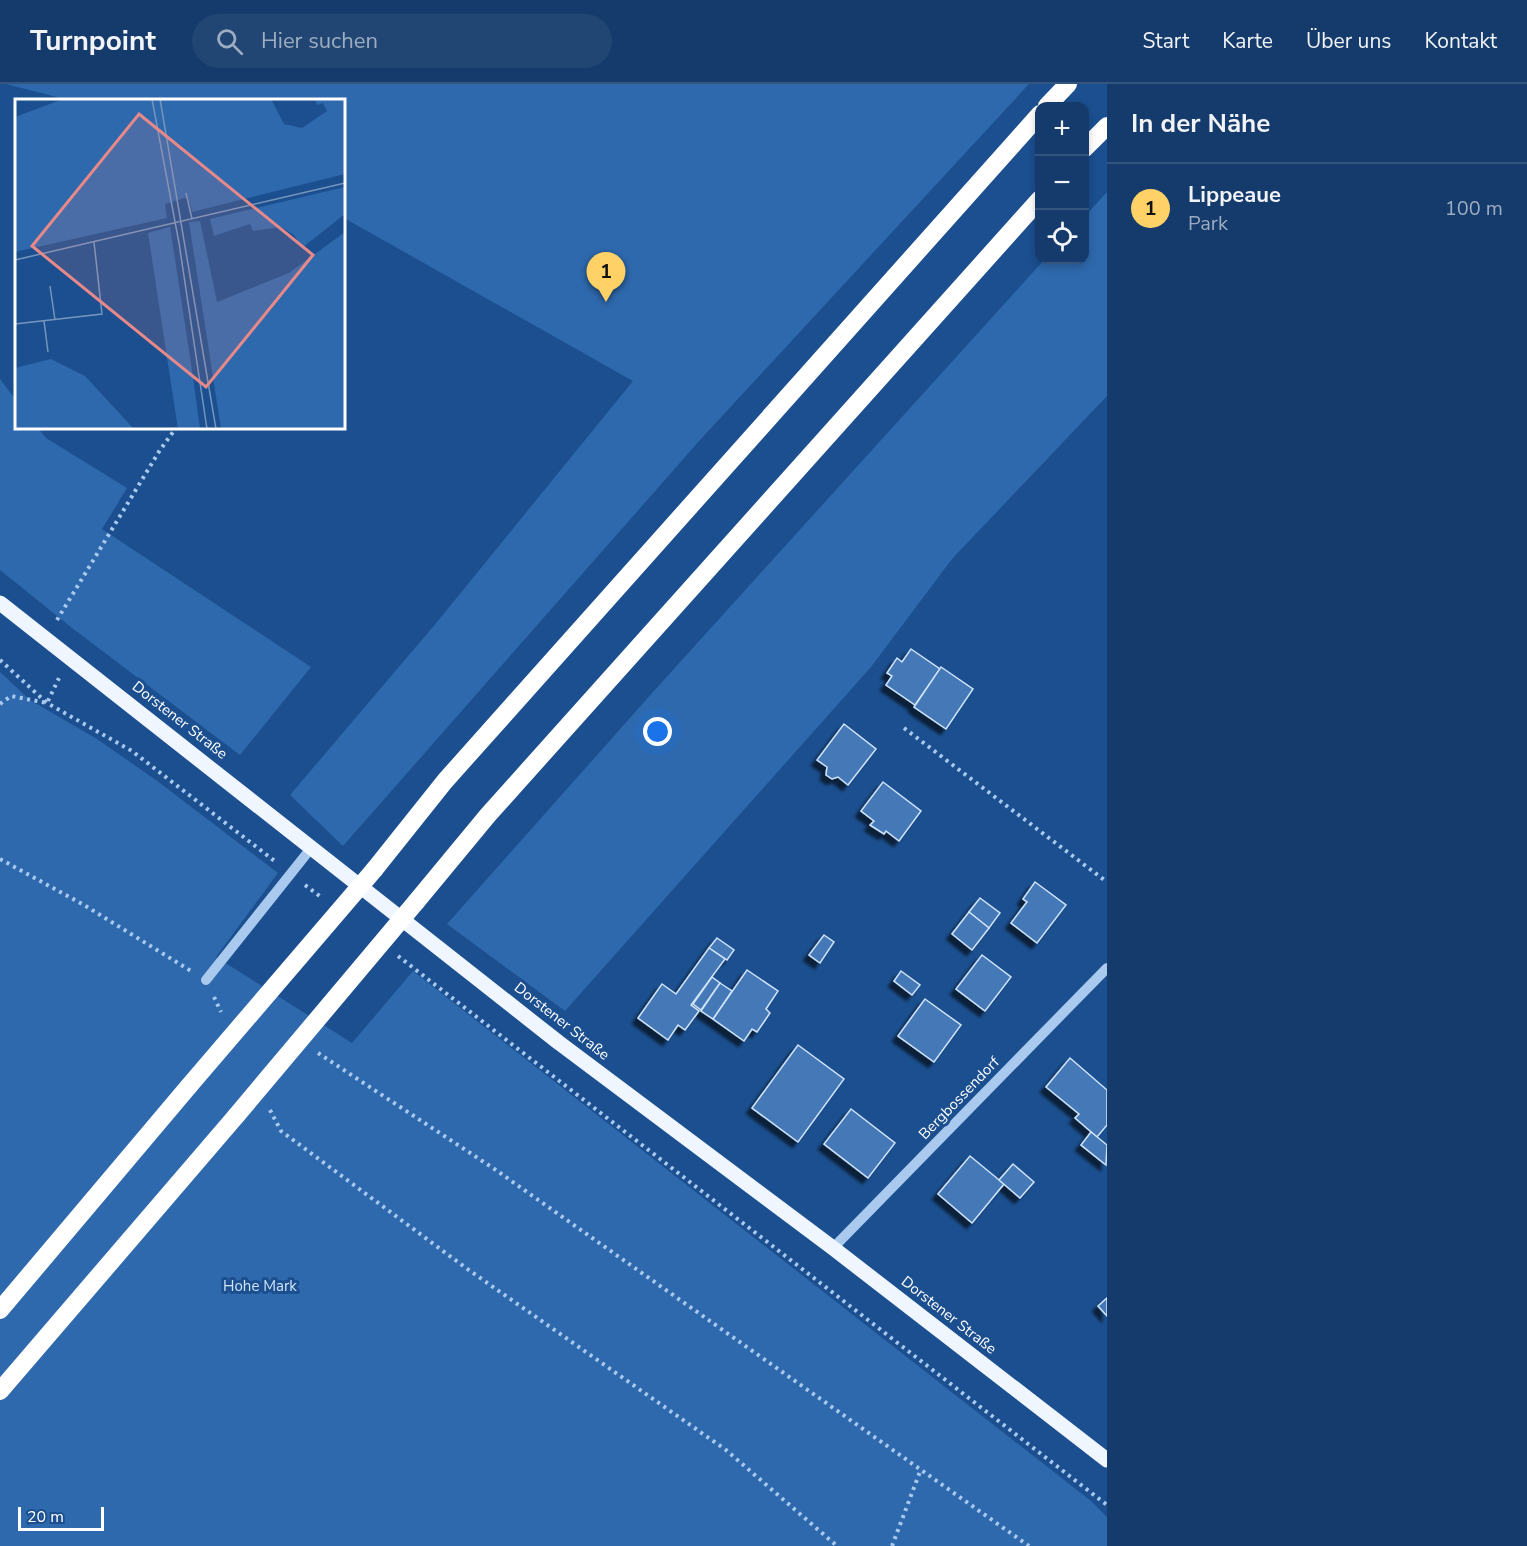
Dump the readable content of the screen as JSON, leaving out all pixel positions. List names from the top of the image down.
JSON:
{
  "streets": {
    "main road": ["Dorstener Straße"],
    "street": ["Bergbossendorf"]
  },
  "crossings": [
    ["Dorstener Straße", "Bergbossendorf"]
  ],
  "parks": ["Hohe Mark"],
  "scale_bar": "20 m",
  "page": {
    "header": "Turnpoint",
    "search": "Hier suchen",
    "nav": [
      "Start",
      "Karte",
      "Über uns",
      "Kontakt"
    ],
    "heading": "In der Nähe",
    "map_buttons": ["+", "−"],
    "list": [
      {
        "mark": "1",
        "name": "Lippeaue",
        "note": "Park",
        "value": "100 m"
      }
    ],
    "pins": "1",
    "scale": "20 m"
  }
}
